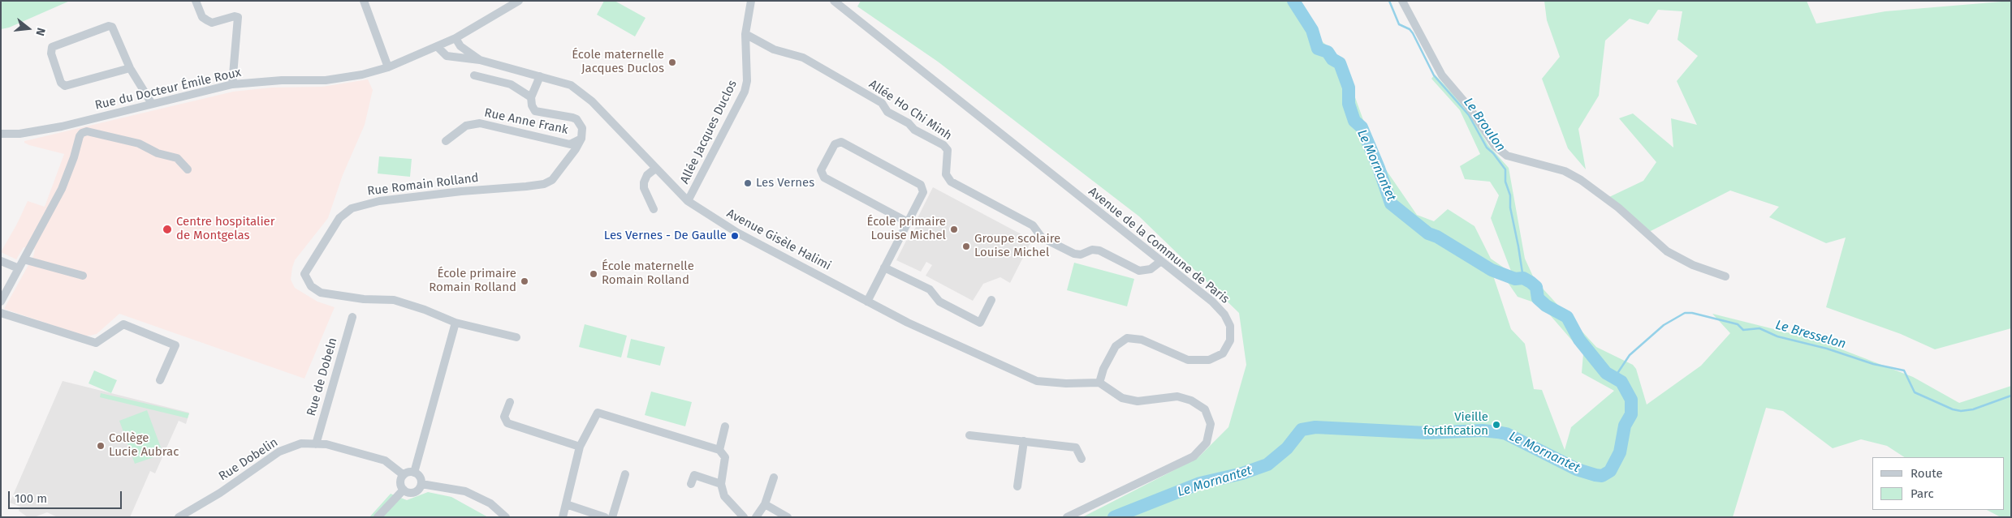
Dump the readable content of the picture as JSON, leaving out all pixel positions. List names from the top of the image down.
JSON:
{
  "streets": {
    "street": [
      "Rue du Docteur Émile Roux",
      "Allée Ho Chi Minh",
      "Rue Anne Frank",
      "Allée Jacques Duclos",
      "Rue Romain Rolland",
      "Avenue Gisèle Halimi",
      "Avenue de la Commune de Paris",
      "Rue de Dobeln",
      "Rue Dobelin"
    ]
  },
  "crossings": [
    ["Rue du Docteur Émile Roux", "Avenue Gisèle Halimi"],
    ["Allée Ho Chi Minh", "Allée Jacques Duclos"],
    ["Allée Ho Chi Minh", "Avenue de la Commune de Paris"],
    ["Rue Anne Frank", "Rue Romain Rolland"],
    ["Allée Jacques Duclos", "Avenue Gisèle Halimi"],
    ["Avenue Gisèle Halimi", "Avenue de la Commune de Paris"],
    ["Rue de Dobeln", "Rue Dobelin"]
  ],
  "water": ["Le Broulon", "Le Mornantet", "Le Bresselon"],
  "places": [
    "École maternelle Jacques Duclos",
    "Les Vernes",
    "Centre hospitalier de Montgelas",
    "École primaire Louise Michel",
    "Les Vernes - De Gaulle",
    "Groupe scolaire Louise Michel",
    "École maternelle Romain Rolland",
    "École primaire Romain Rolland",
    "Vieille fortification",
    "Collège Lucie Aubrac"
  ],
  "legend": ["Route", "Parc"],
  "scale_bar": "100 m",
  "north": "right"
}
